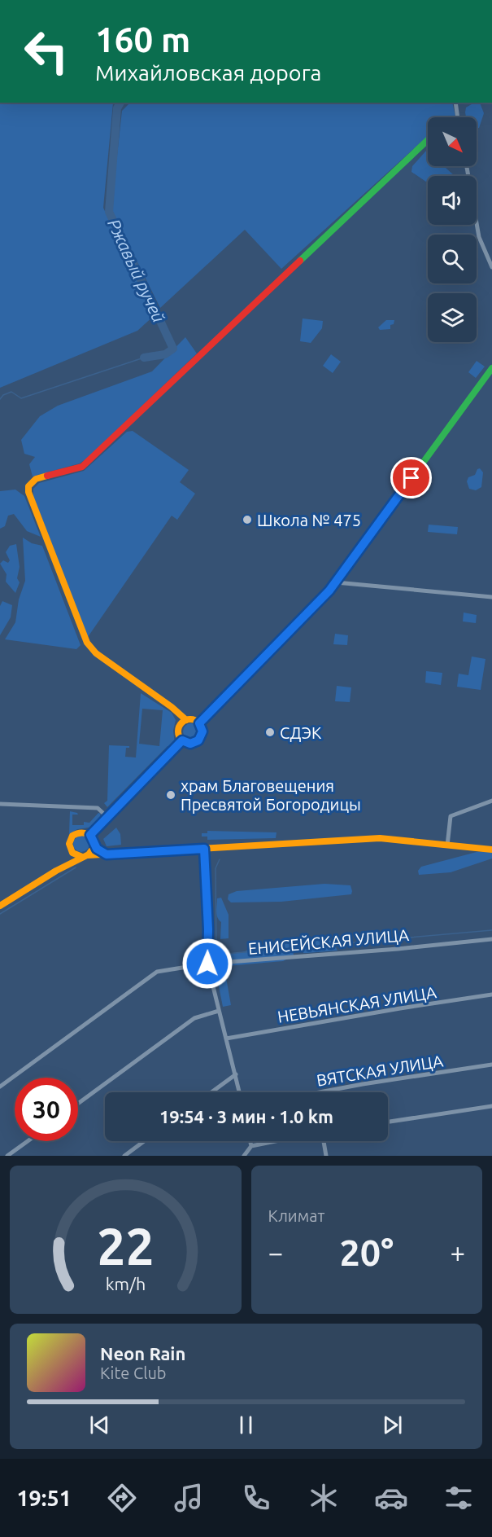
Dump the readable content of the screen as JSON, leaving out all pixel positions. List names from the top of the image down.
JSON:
{
  "streets": {
    "street": ["ЕНИСЕЙСКАЯ УЛИЦА", "НЕВЬЯНСКАЯ УЛИЦА", "ВЯТСКАЯ УЛИЦА"]
  },
  "water": ["Ржавый ручей"],
  "places": ["Школа № 475", "СДЭК", "храм Благовещения Пресвятой Богородицы"],
  "north": "bottom right",
  "page": {
    "turn": ["160 m", "Михайловская дорога"],
    "limit": "30",
    "trip": "19:54 · 3 мин · 1.0 km",
    "tile": "Климат",
    "heat": ["−", "20°", "+"],
    "song": ["Neon Rain", "Kite Club"],
    "tabs": "19:51",
    "gauge": ["22", "km/h"]
  }
}
